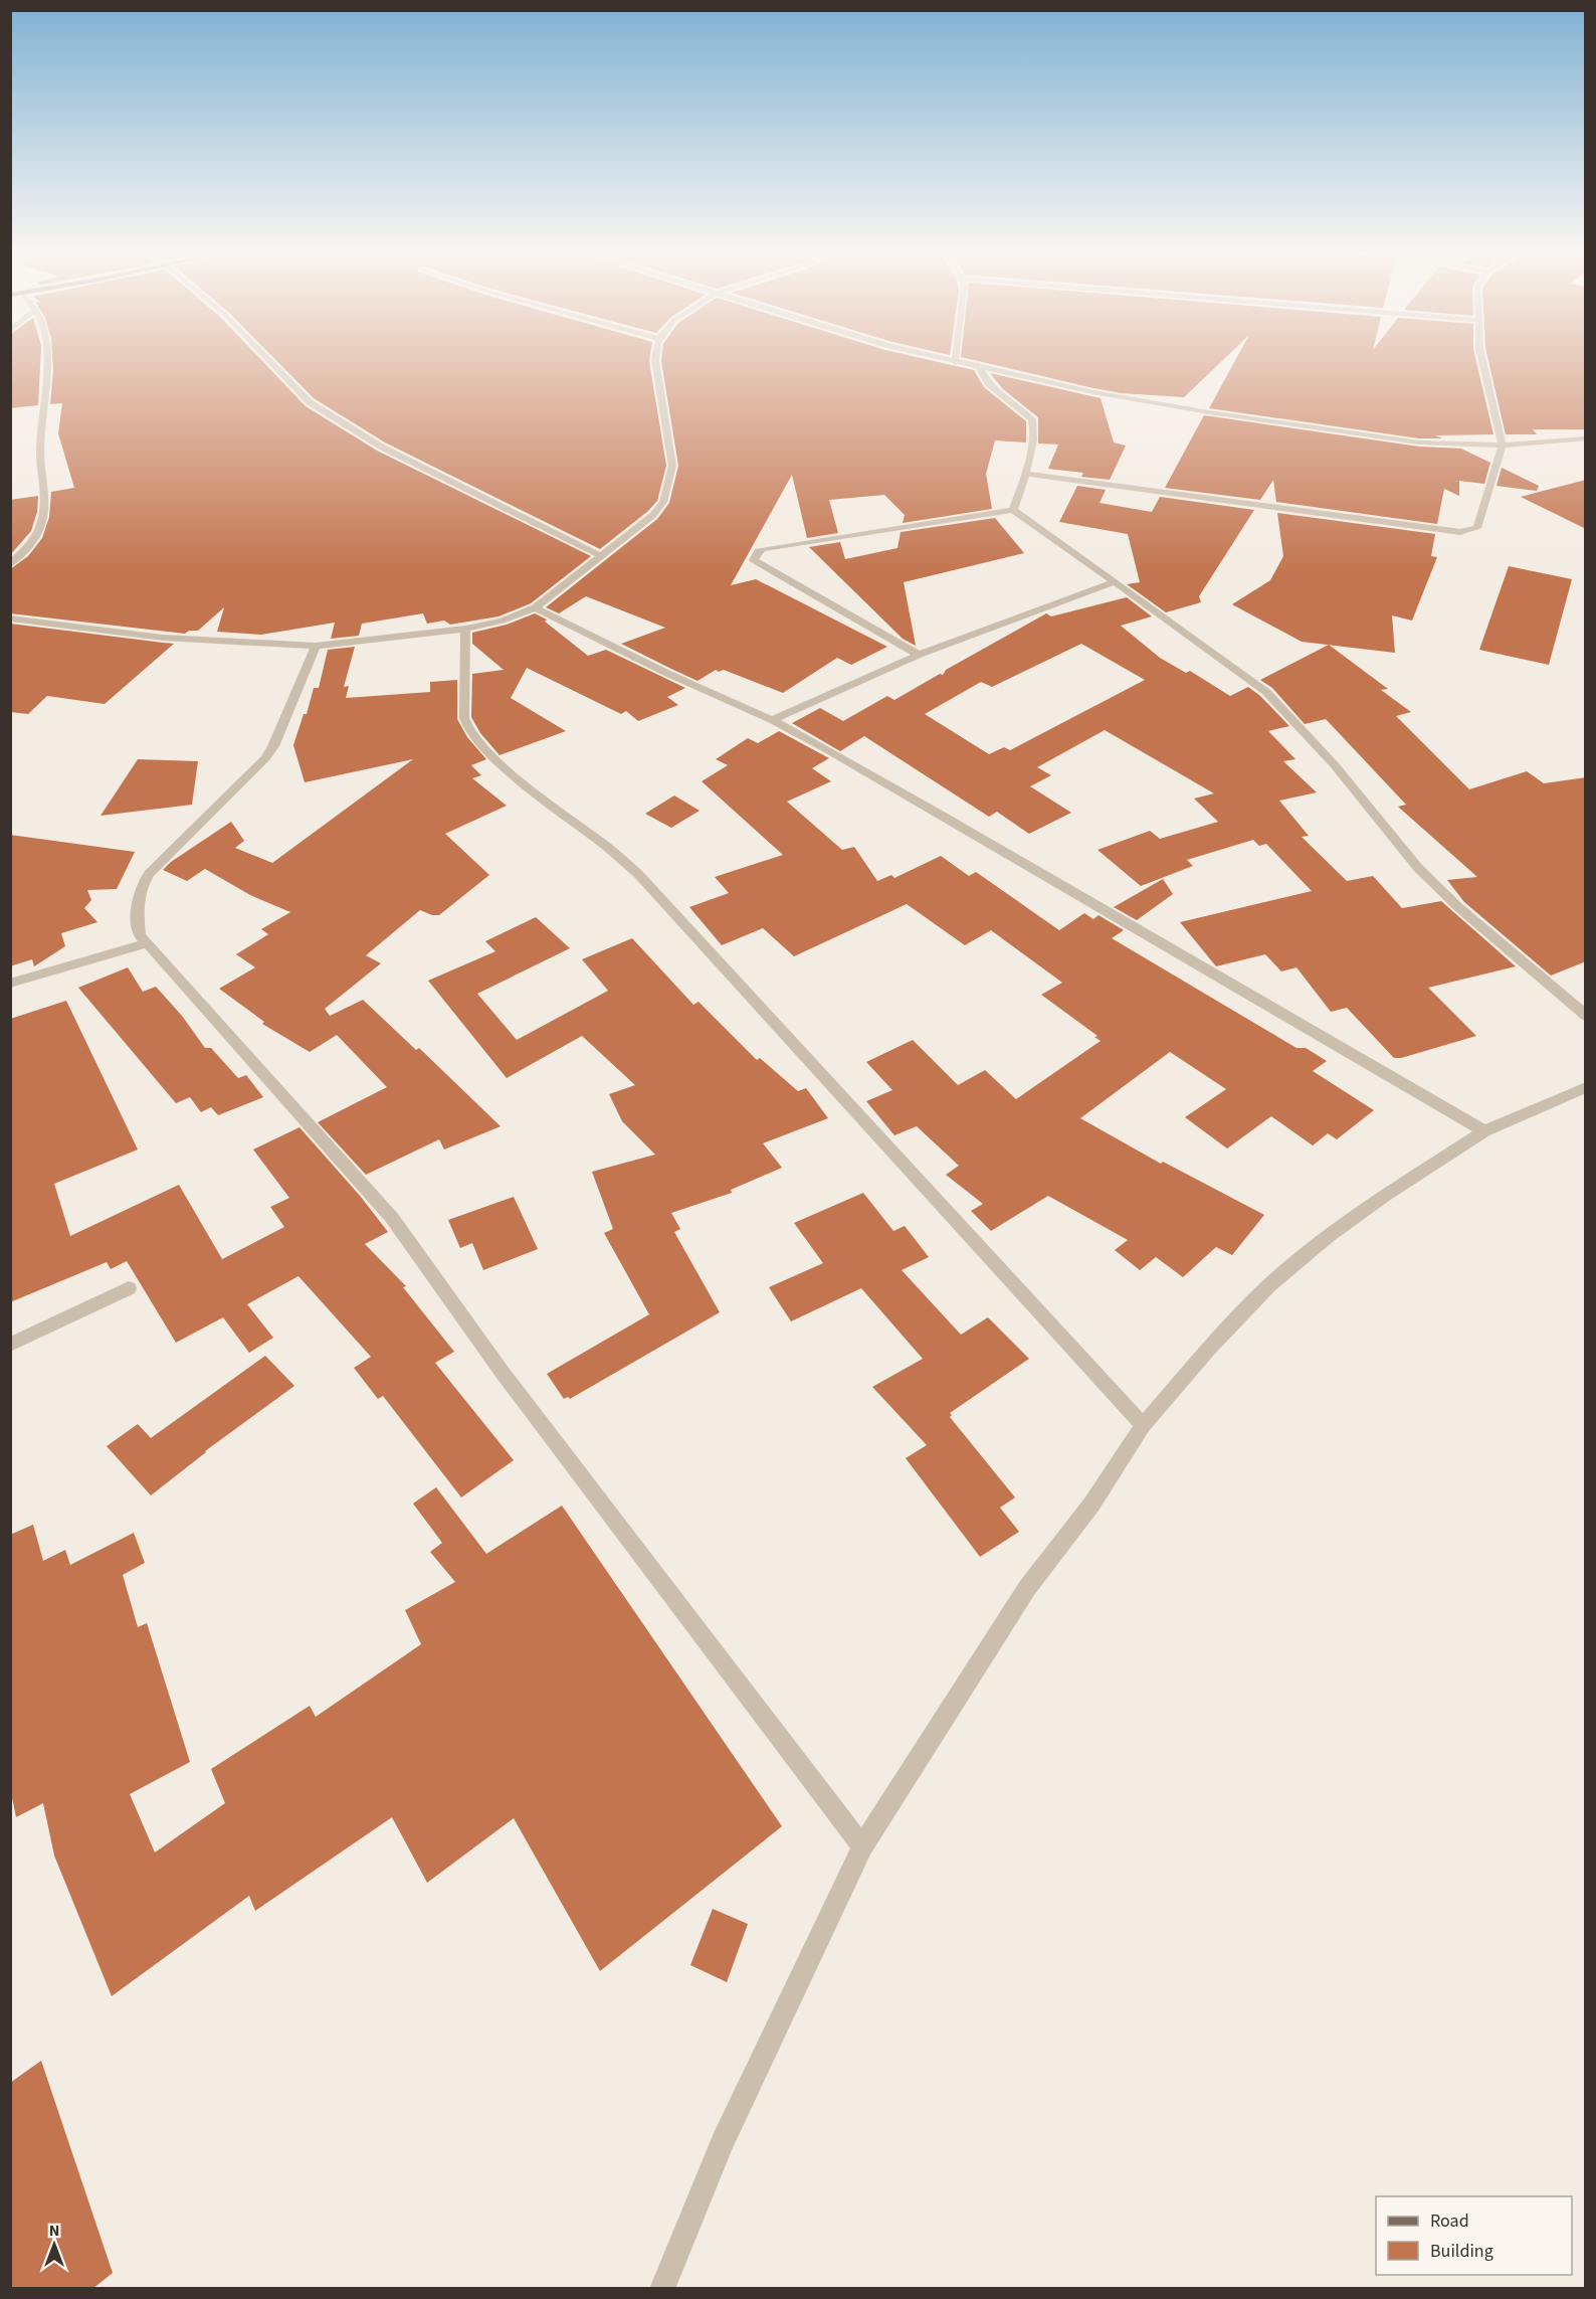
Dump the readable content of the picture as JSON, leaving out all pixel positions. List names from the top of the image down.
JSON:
{
  "legend": ["Road", "Building"],
  "north": "top"
}
